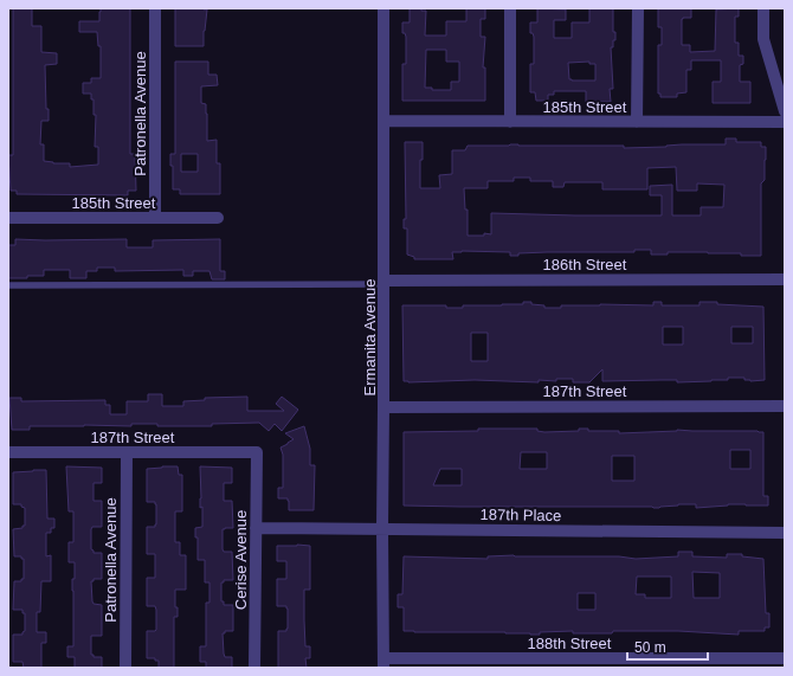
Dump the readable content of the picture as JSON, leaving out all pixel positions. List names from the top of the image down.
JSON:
{
  "streets": {
    "street": [
      "185th Street",
      "Patronella Avenue",
      "186th Street",
      "Ermanita Avenue",
      "187th Street",
      "187th Place",
      "Cerise Avenue",
      "188th Street"
    ]
  },
  "crossings": [
    ["185th Street", "Patronella Avenue"],
    ["185th Street", "Ermanita Avenue"],
    ["Patronella Avenue", "187th Street"],
    ["186th Street", "Ermanita Avenue"],
    ["Ermanita Avenue", "187th Street"],
    ["Ermanita Avenue", "187th Place"],
    ["Ermanita Avenue", "188th Street"],
    ["187th Street", "Cerise Avenue"],
    ["187th Place", "Cerise Avenue"]
  ],
  "scale_bar": "50 m"
}
